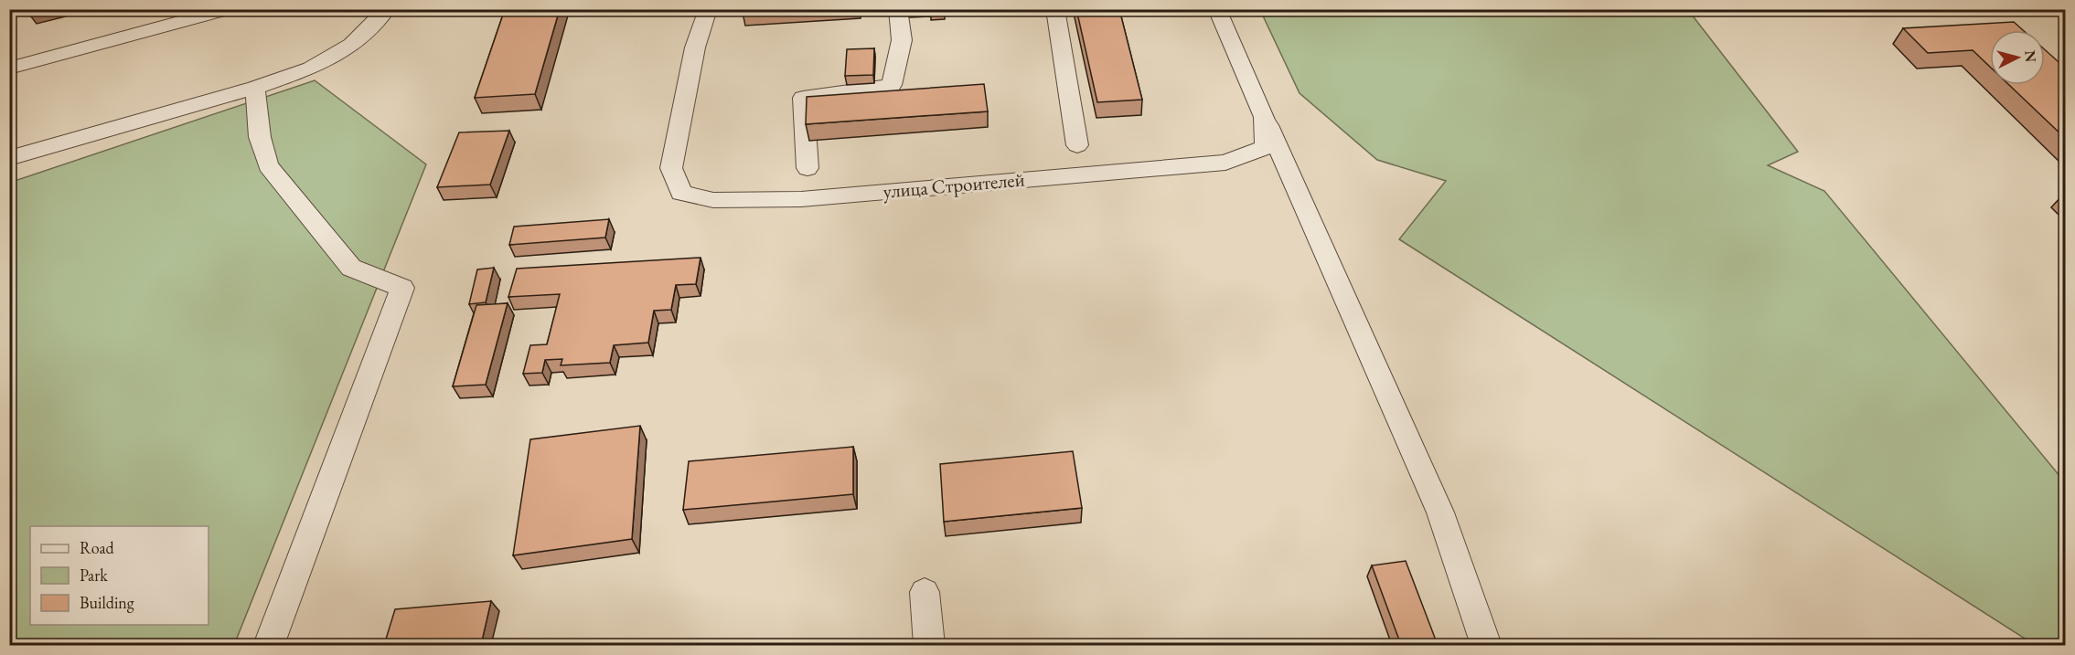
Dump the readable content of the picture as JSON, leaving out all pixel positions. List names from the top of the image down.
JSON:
{
  "streets": {
    "street": ["улица Строителей"]
  },
  "legend": ["Road", "Park", "Building"],
  "north": "right"
}
